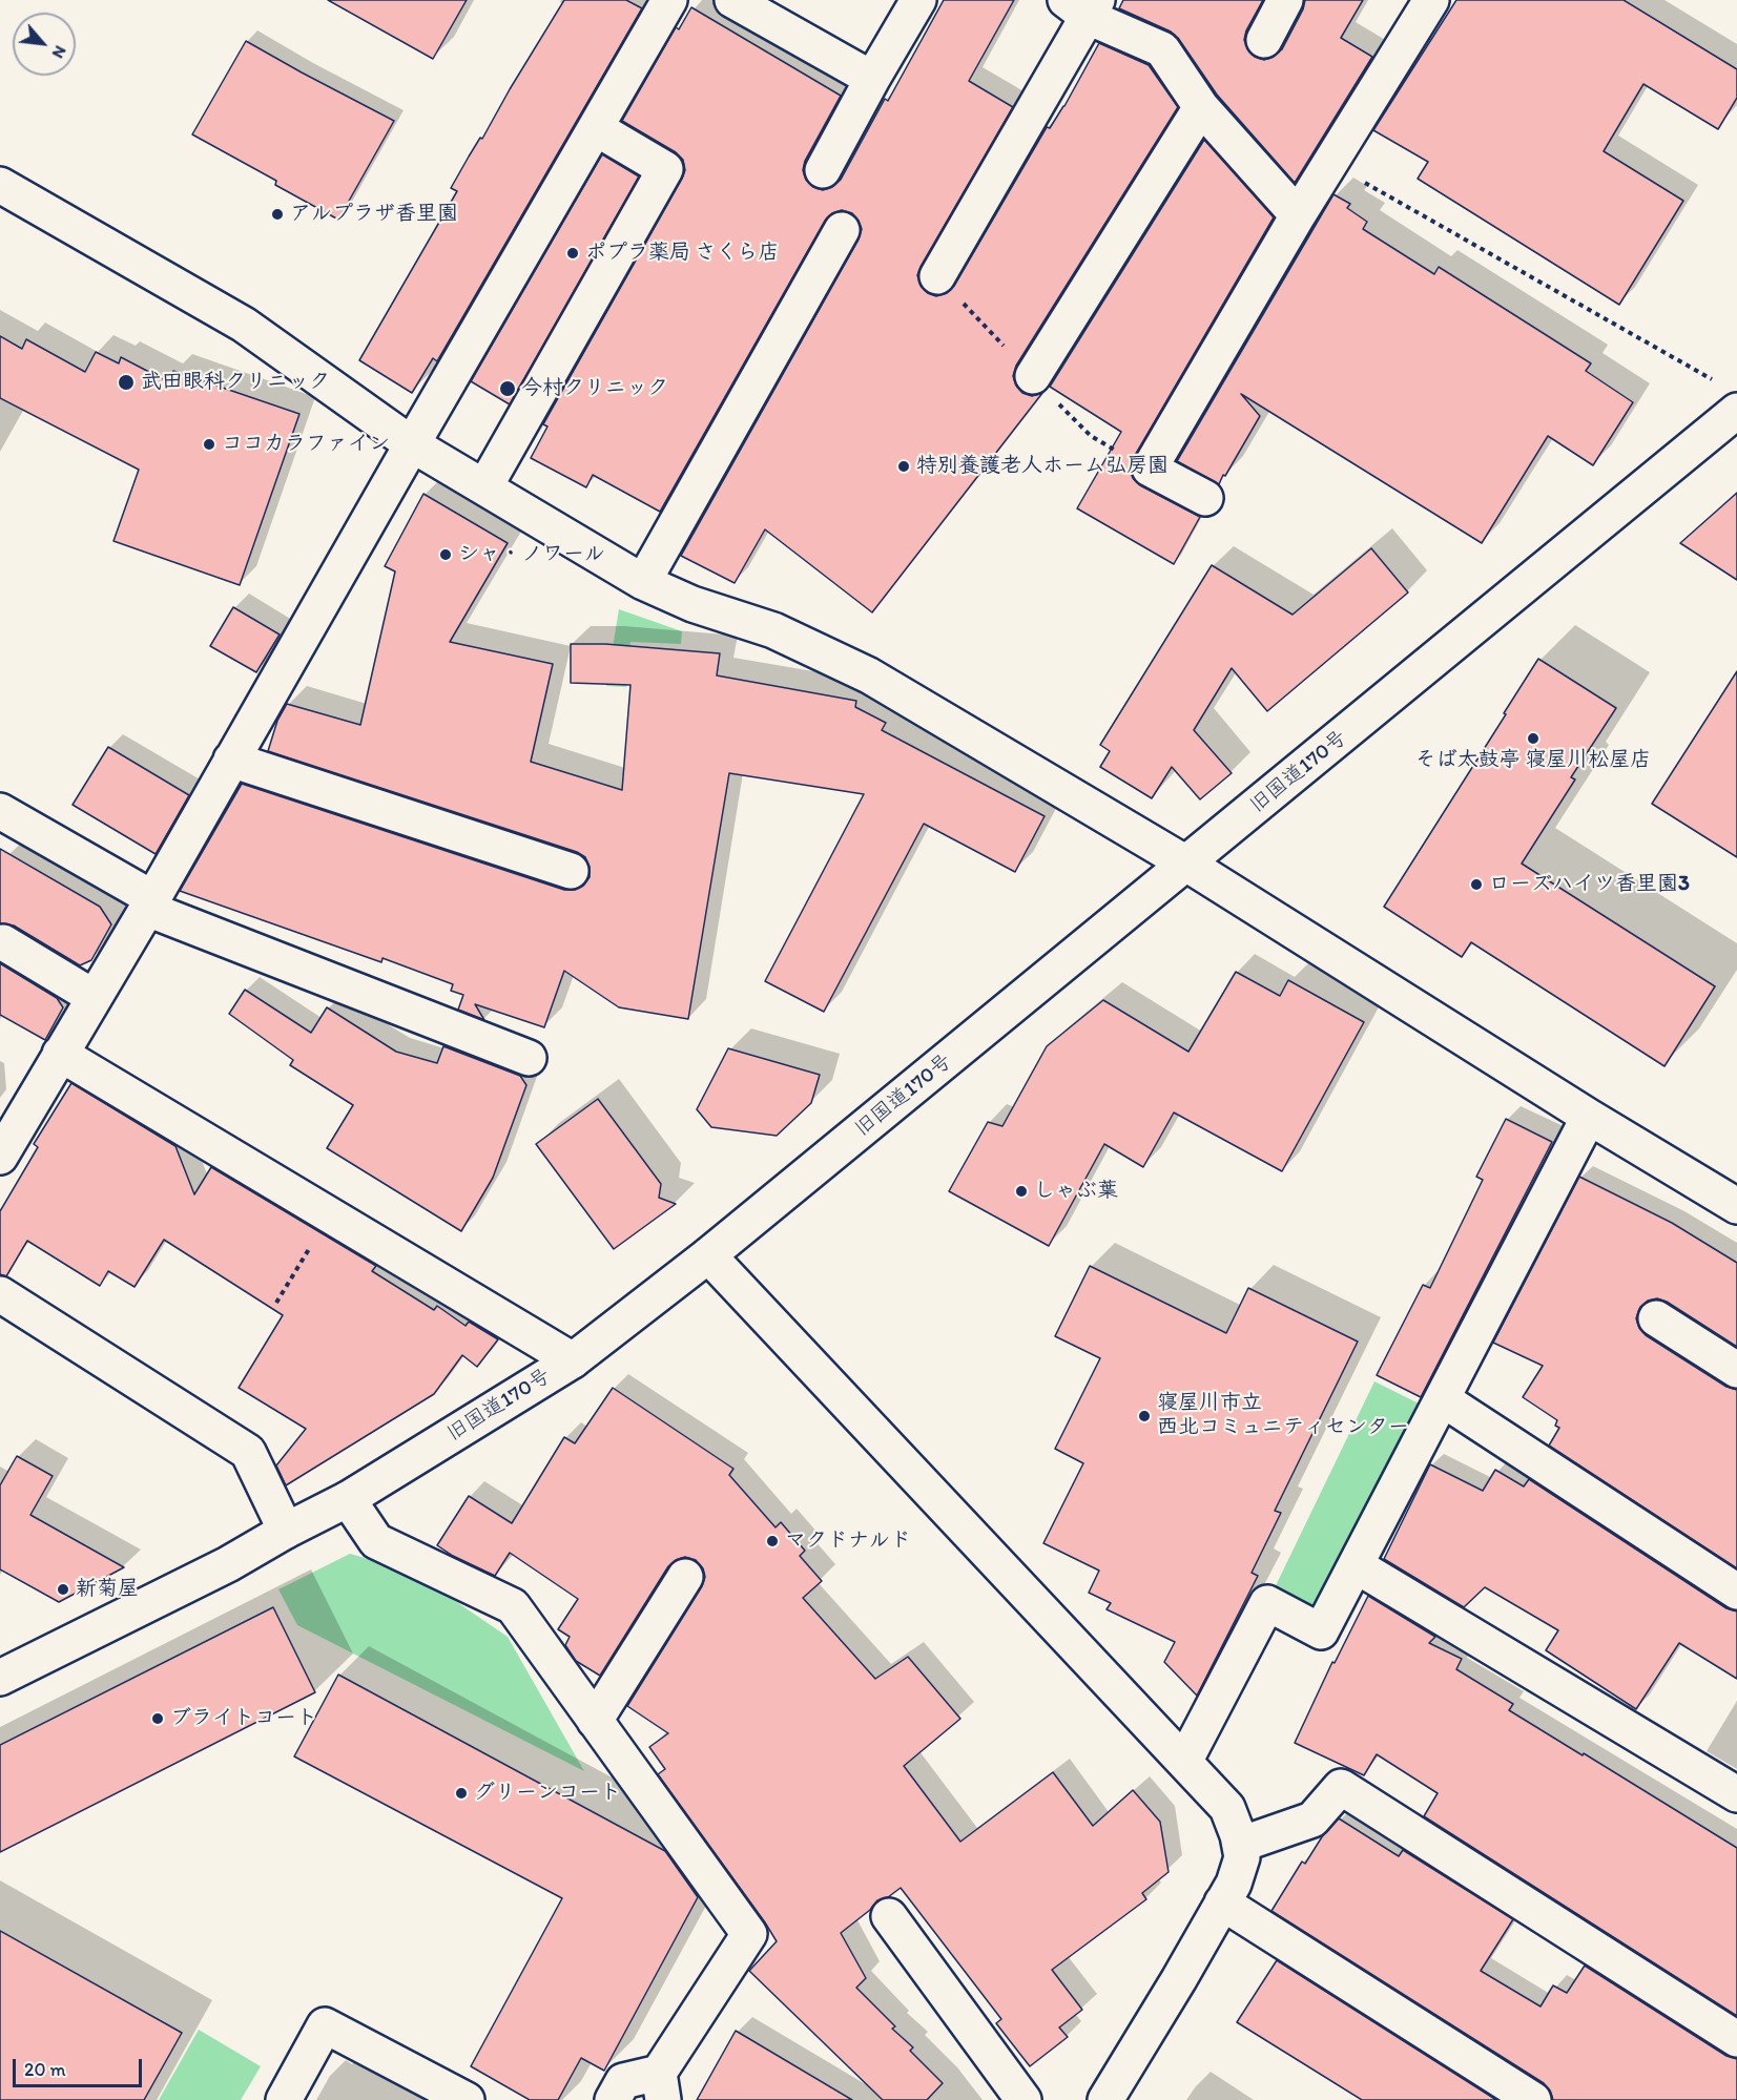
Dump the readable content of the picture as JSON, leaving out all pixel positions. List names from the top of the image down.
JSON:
{
  "streets": {
    "main road": ["旧国道170号"]
  },
  "places": [
    "アルプラザ香里園",
    "ポプラ薬局 さくら店",
    "武田眼科クリニック",
    "今村クリニック",
    "ココカラファイン",
    "特別養護老人ホーム弘房園",
    "シャ・ノワール",
    "そば太鼓亭 寝屋川松屋店",
    "ローズハイツ香里園3",
    "しゃぶ葉",
    "寝屋川市立 西北コミュニティセンター",
    "マクドナルド",
    "新菊屋",
    "ブライトコート",
    "グリーンコート"
  ],
  "scale_bar": "20 m",
  "north": "bottom right"
}
